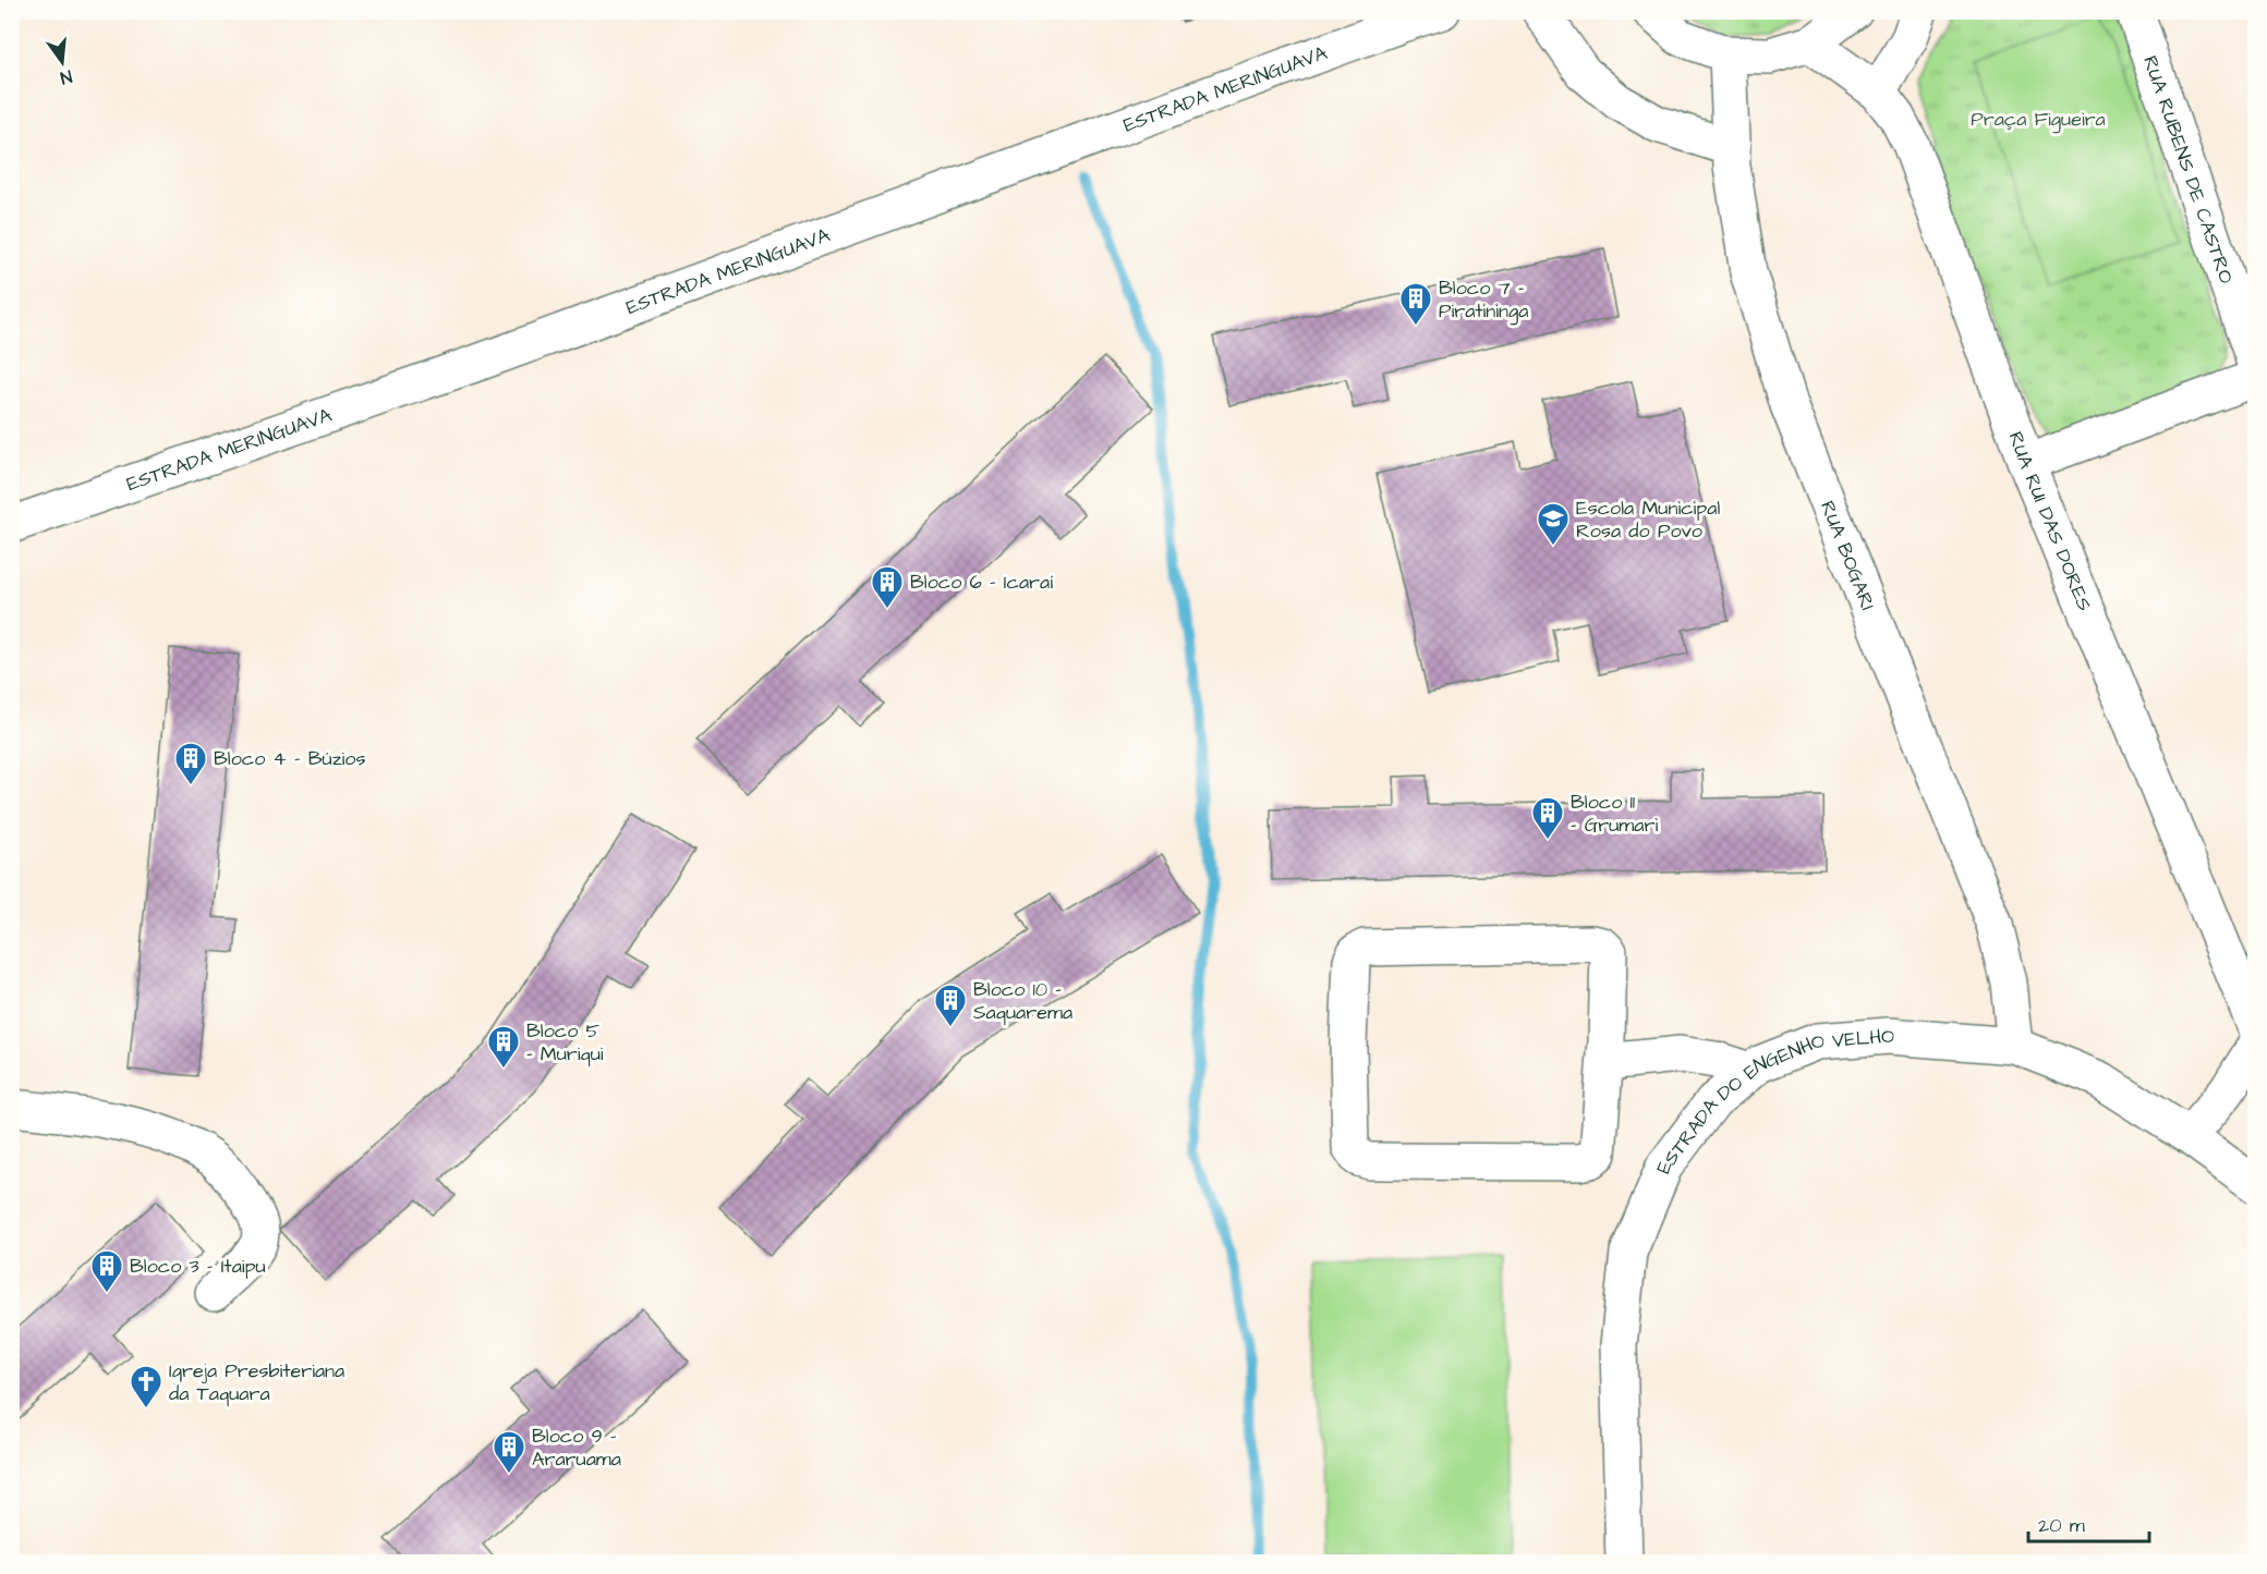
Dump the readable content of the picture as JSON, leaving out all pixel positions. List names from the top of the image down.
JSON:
{
  "streets": {
    "street": [
      "ESTRADA MERINGUAVA",
      "RUA RUBENS DE CASTRO",
      "RUA RUI DAS DORES",
      "RUA BOGARI",
      "ESTRADA DO ENGENHO VELHO"
    ]
  },
  "crossings": [
    ["RUA BOGARI", "ESTRADA DO ENGENHO VELHO"]
  ],
  "parks": ["Praça Figueira"],
  "places": {
    "building": [
      "Bloco 7 - Piratininga",
      "Bloco 6 - Icaraí",
      "Bloco 4 - Búzios",
      "Bloco 11 - Grumari",
      "Bloco 10 - Saquarema",
      "Bloco 5 - Muriqui",
      "Bloco 3 - Itaipu",
      "Bloco 9 - Araruama"
    ],
    "school or university": ["Escola Municipal Rosa do Povo"],
    "church": ["Igreja Presbiteriana da Taquara"]
  },
  "scale_bar": "20 m",
  "north": "bottom"
}
